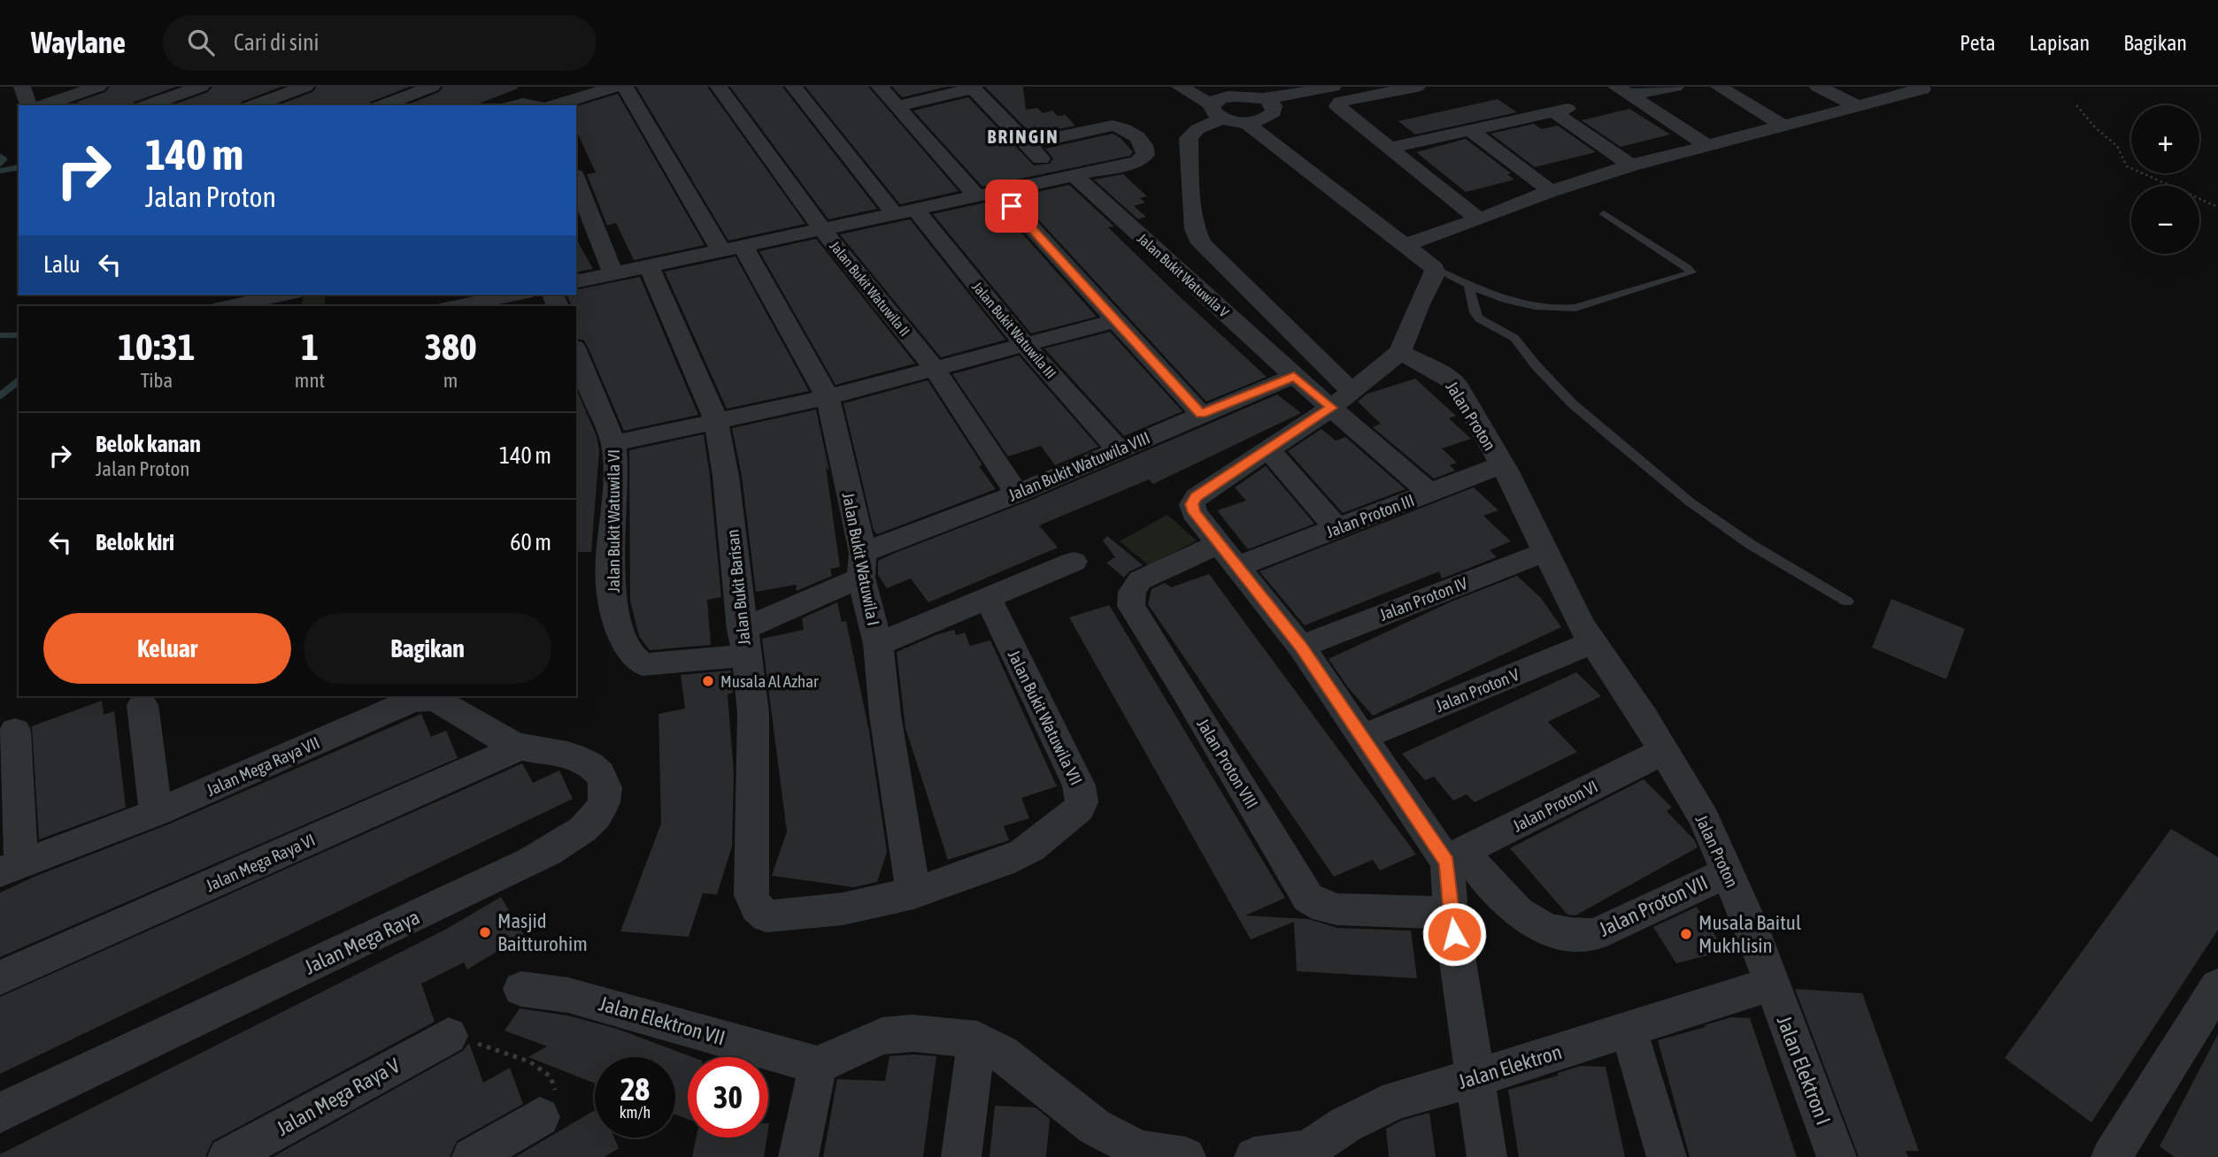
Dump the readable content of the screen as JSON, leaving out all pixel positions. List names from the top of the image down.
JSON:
{
  "streets": {
    "street": [
      "Jalan Bukit Watuwila V",
      "Jalan Bukit Watuwila II",
      "Jalan Bukit Watuwila III",
      "Jalan Proton",
      "Jalan Bukit Watuwila VIII",
      "Jalan Proton III",
      "Jalan Bukit Watuwila VI",
      "Jalan Bukit Watuwila I",
      "Jalan Bukit Barisan",
      "Jalan Proton IV",
      "Jalan Proton V",
      "Jalan Bukit Watuwila VII",
      "Jalan Proton VIII",
      "Jalan Mega Raya VII",
      "Jalan Proton VI",
      "Jalan Mega Raya VI",
      "Jalan Proton VII",
      "Jalan Mega Raya",
      "Jalan Elektron VII",
      "Jalan Elektron",
      "Jalan Elektron I",
      "Jalan Mega Raya V"
    ]
  },
  "crossings": [
    ["Jalan Bukit Watuwila V", "Jalan Bukit Watuwila VIII"],
    ["Jalan Bukit Watuwila II", "Jalan Bukit Watuwila VIII"],
    ["Jalan Bukit Watuwila III", "Jalan Bukit Watuwila VIII"],
    ["Jalan Proton", "Jalan Proton III"],
    ["Jalan Proton", "Jalan Proton IV"],
    ["Jalan Proton", "Jalan Proton V"],
    ["Jalan Proton", "Jalan Proton VI"],
    ["Jalan Proton", "Jalan Proton VII"],
    ["Jalan Proton", "Jalan Elektron"],
    ["Jalan Proton", "Jalan Elektron I"],
    ["Jalan Bukit Watuwila VIII", "Jalan Bukit Watuwila VI"],
    ["Jalan Bukit Watuwila VIII", "Jalan Bukit Watuwila I"],
    ["Jalan Bukit Watuwila VIII", "Jalan Bukit Barisan"],
    ["Jalan Proton III", "Jalan Proton VIII"],
    ["Jalan Bukit Watuwila VI", "Jalan Bukit Barisan"],
    ["Jalan Bukit Watuwila I", "Jalan Bukit Barisan"],
    ["Jalan Bukit Watuwila I", "Jalan Bukit Watuwila VII"],
    ["Jalan Bukit Barisan", "Jalan Bukit Watuwila VII"],
    ["Jalan Mega Raya VII", "Jalan Mega Raya VI"],
    ["Jalan Mega Raya VII", "Jalan Mega Raya"],
    ["Jalan Proton VI", "Jalan Proton VII"],
    ["Jalan Mega Raya VI", "Jalan Mega Raya"],
    ["Jalan Elektron", "Jalan Elektron I"]
  ],
  "districts": ["BRINGIN"],
  "places": ["Musala Al Azhar", "Masjid Baitturohim", "Musala Baitul Mukhlisin"],
  "page": {
    "header": "Waylane",
    "search": "Cari di sini",
    "nav": ["Peta", "Lapisan", "Bagikan"],
    "map_buttons": ["+", "−"],
    "turn": ["140 m", "Jalan Proton"],
    "then": "Lalu",
    "eta": [
      "10:31",
      "Tiba",
      "1",
      "mnt",
      "380",
      "m"
    ],
    "list": [
      {
        "name": "Belok kanan",
        "note": "Jalan Proton",
        "value": "140 m"
      },
      {
        "name": "Belok kiri",
        "value": "60 m"
      }
    ],
    "buttons": ["Keluar", "Bagikan"],
    "speed": "28 km/h",
    "limit": "30"
  }
}
